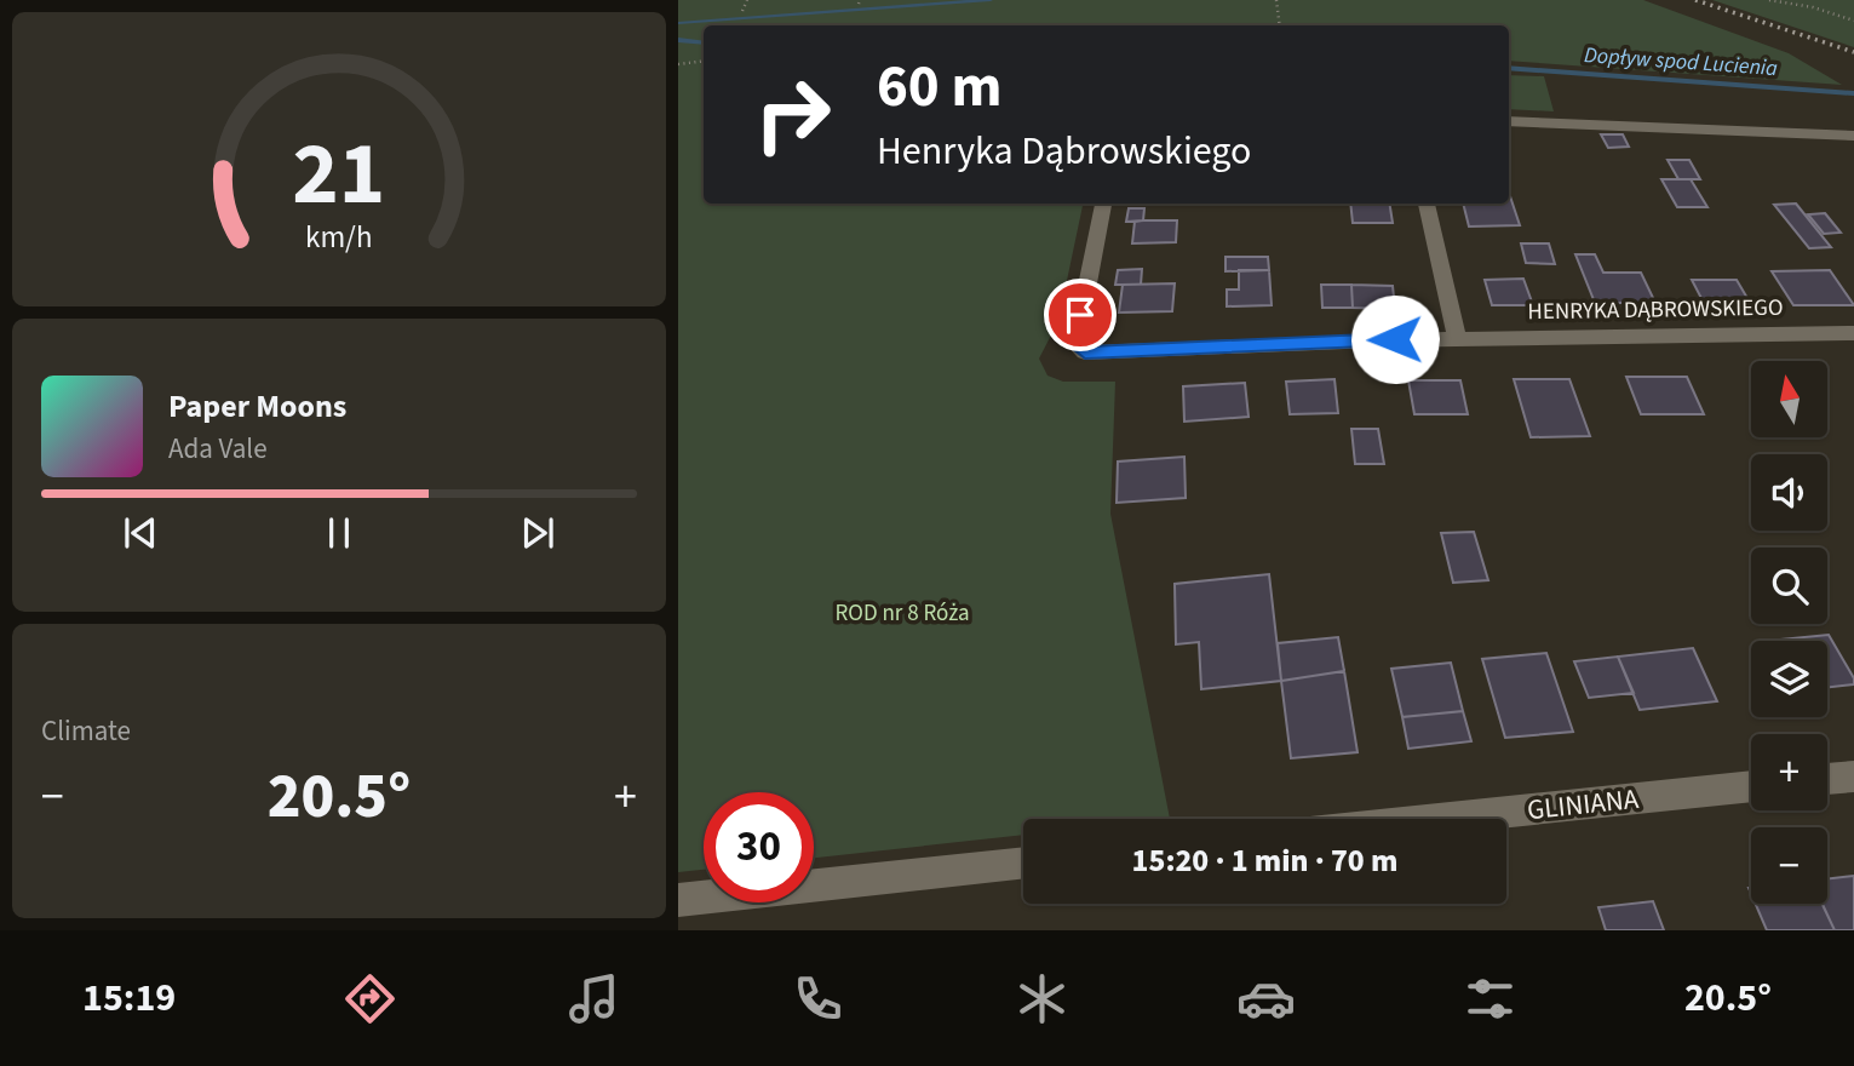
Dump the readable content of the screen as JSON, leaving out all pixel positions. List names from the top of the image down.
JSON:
{
  "streets": {
    "street": ["HENRYKA DĄBROWSKIEGO", "GLINIANA"]
  },
  "water": ["Dopływ spod Lucienia"],
  "parks": ["ROD nr 8 Róża"],
  "north": "top",
  "page": {
    "turn": ["60 m", "Henryka Dąbrowskiego"],
    "map_buttons": ["+", "−"],
    "song": ["Paper Moons", "Ada Vale"],
    "tile": "Climate",
    "heat": ["−", "20.5°", "+"],
    "limit": "30",
    "trip": "15:20 · 1 min · 70 m",
    "tabs": ["15:19", "20.5°"],
    "gauge": ["21", "km/h"]
  }
}
